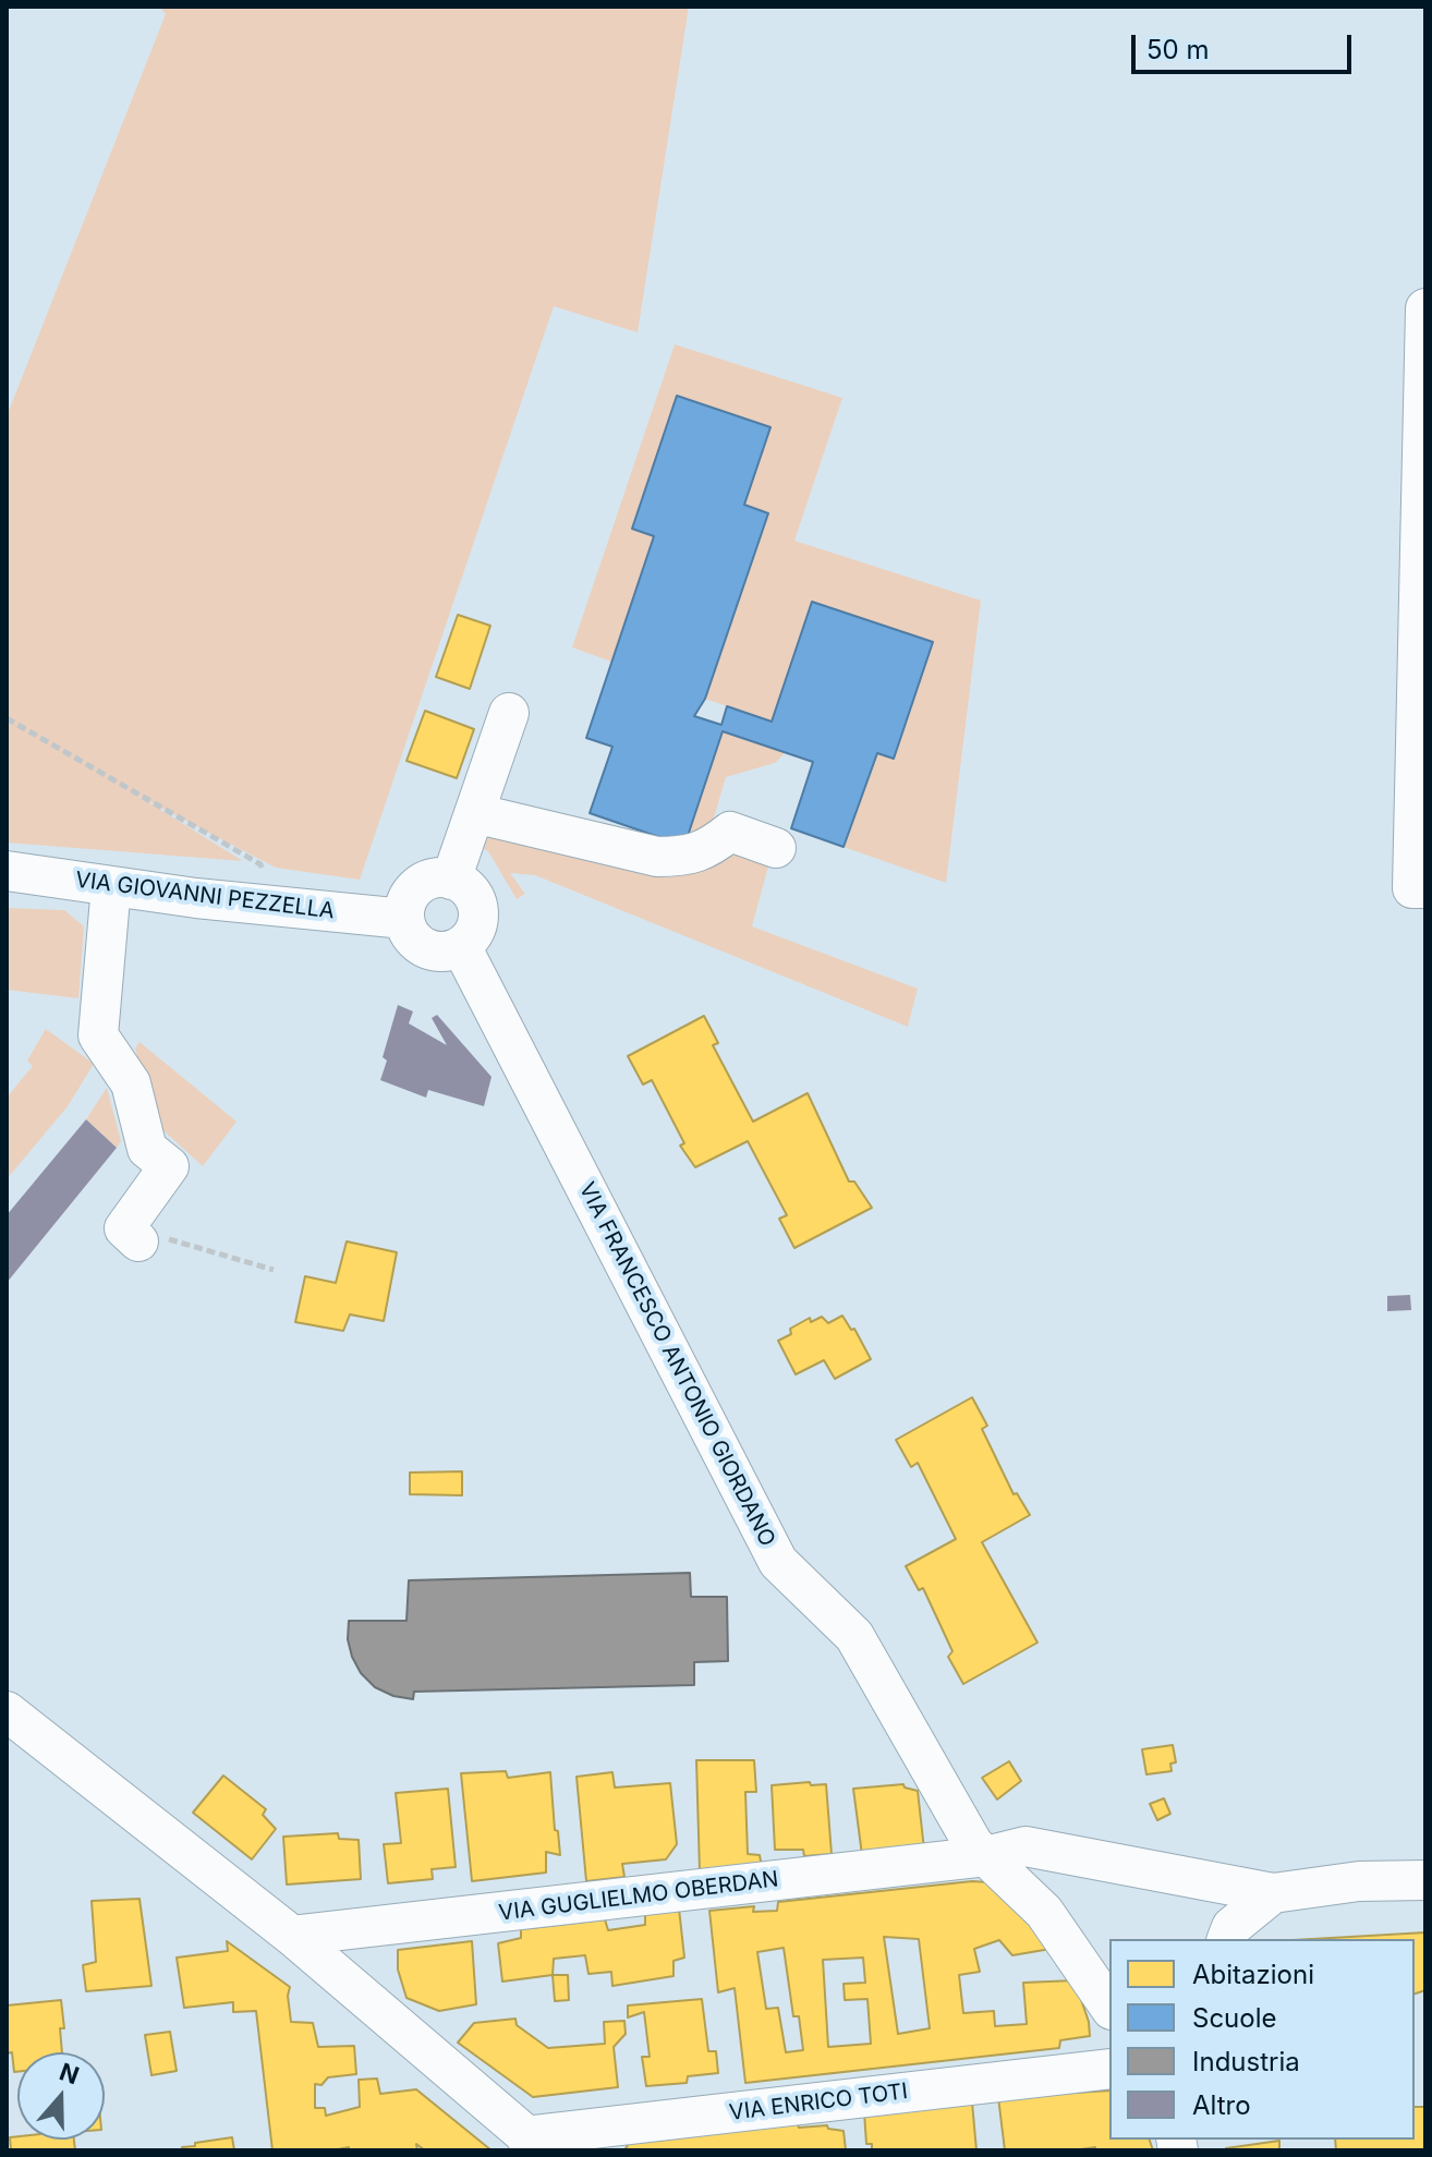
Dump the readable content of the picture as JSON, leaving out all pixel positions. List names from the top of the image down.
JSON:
{
  "streets": {
    "street": [
      "VIA GIOVANNI PEZZELLA",
      "VIA FRANCESCO ANTONIO GIORDANO",
      "VIA GUGLIELMO OBERDAN",
      "VIA ENRICO TOTI"
    ]
  },
  "crossings": [
    ["VIA GIOVANNI PEZZELLA", "VIA FRANCESCO ANTONIO GIORDANO"],
    ["VIA FRANCESCO ANTONIO GIORDANO", "VIA GUGLIELMO OBERDAN"]
  ],
  "legend": [
    "Abitazioni",
    "Scuole",
    "Industria",
    "Altro"
  ],
  "scale_bar": "50 m",
  "north": "top"
}
